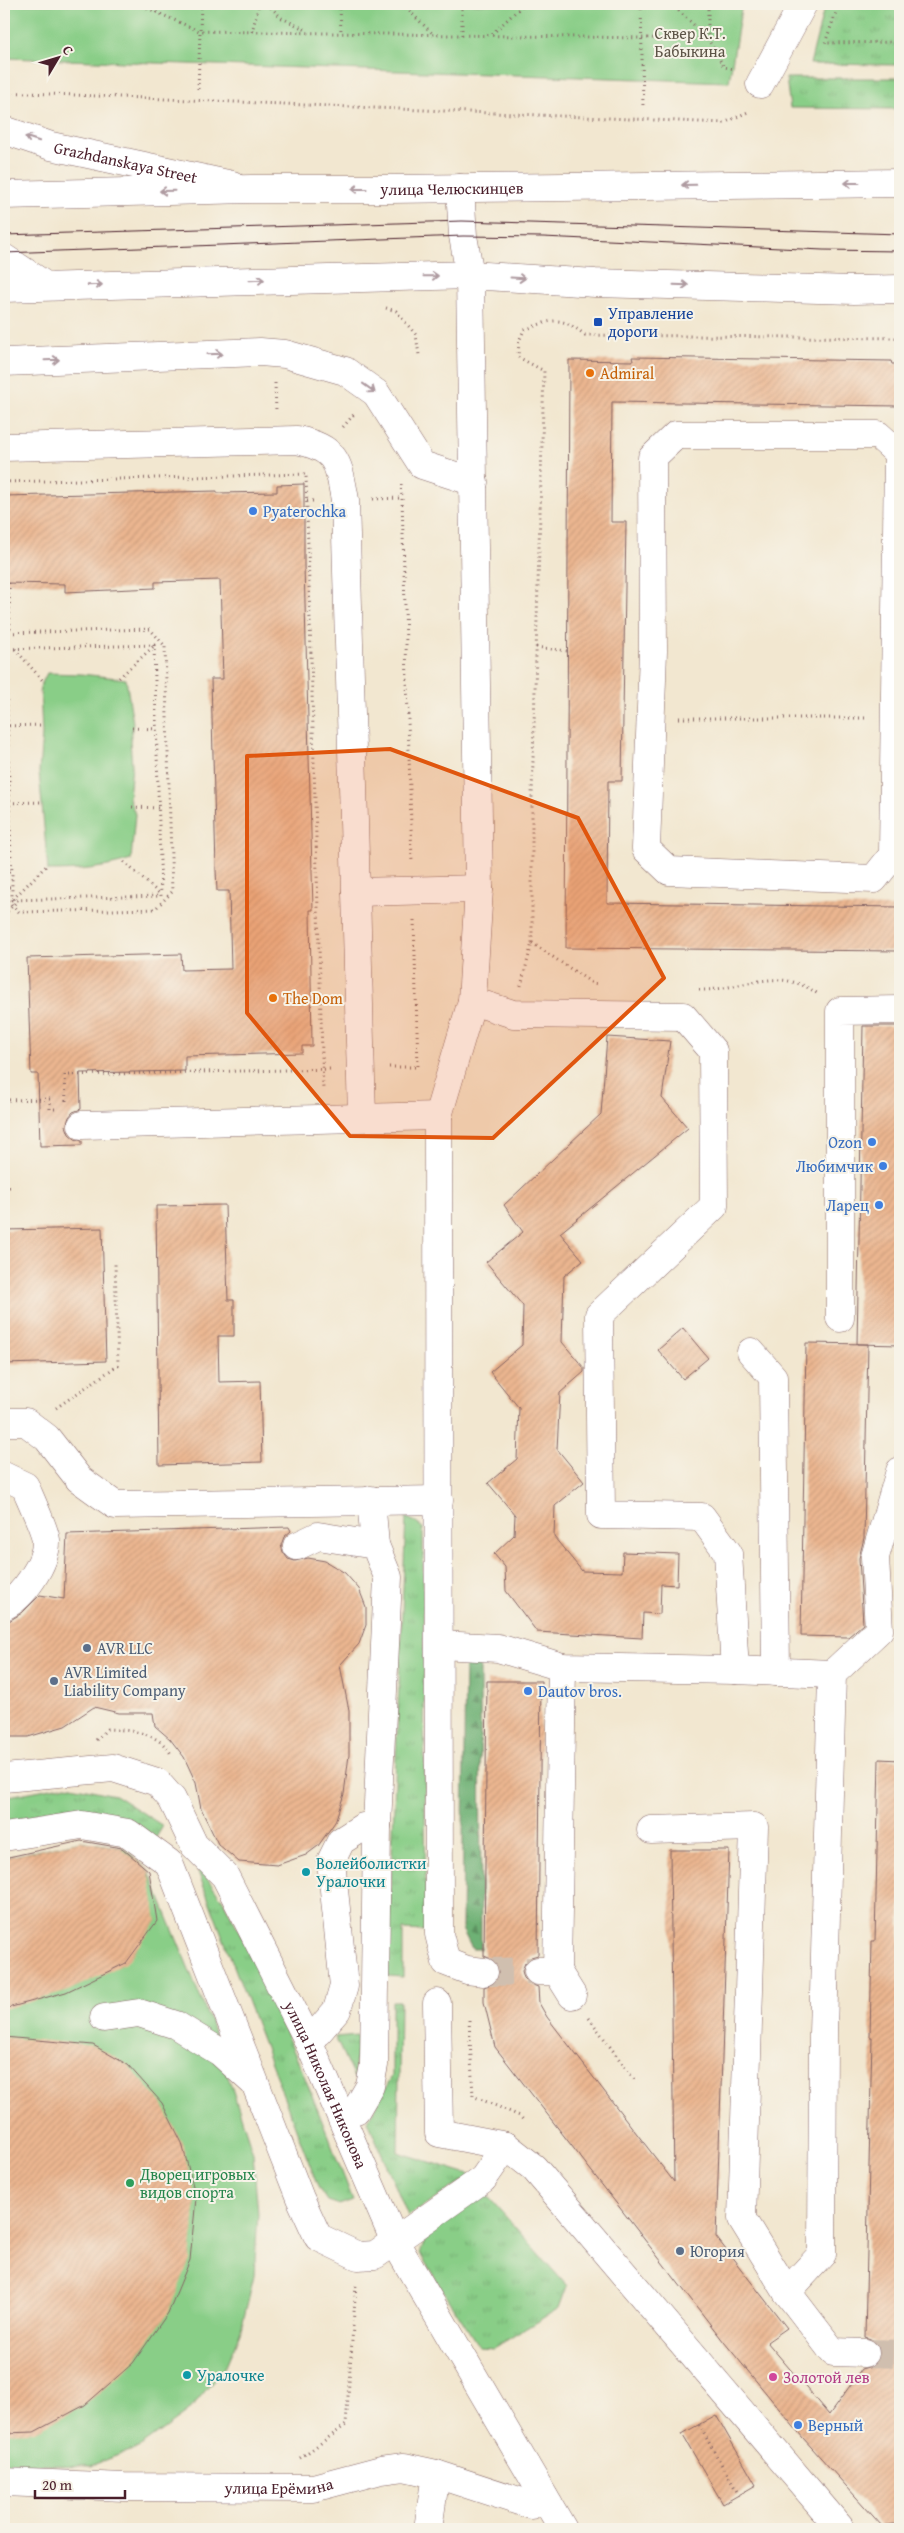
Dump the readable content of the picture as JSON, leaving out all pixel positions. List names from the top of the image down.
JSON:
{
  "streets": {
    "street": [
      "Grazhdanskaya Street",
      "улица Челюскинцев",
      "улица Николая Никонова",
      "улица Ерёмина"
    ]
  },
  "crossings": [
    ["Grazhdanskaya Street", "улица Челюскинцев"],
    ["улица Николая Никонова", "улица Ерёмина"]
  ],
  "parks": ["Сквер К.Т. Бабыкина"],
  "places": {
    "transit": ["Управление дороги"],
    "other": [
      "Admiral",
      "Pyaterochka",
      "The Dom",
      "Ozon",
      "Любимчик",
      "Ларец",
      "AVR LLC",
      "AVR Limited Liability Company",
      "Dautov bros.",
      "Волейболистки Уралочки",
      "Дворец игровых видов спорта",
      "Югория",
      "Уралочке",
      "Золотой лев",
      "Верный"
    ]
  },
  "scale_bar": "20 m",
  "north": "top right"
}
